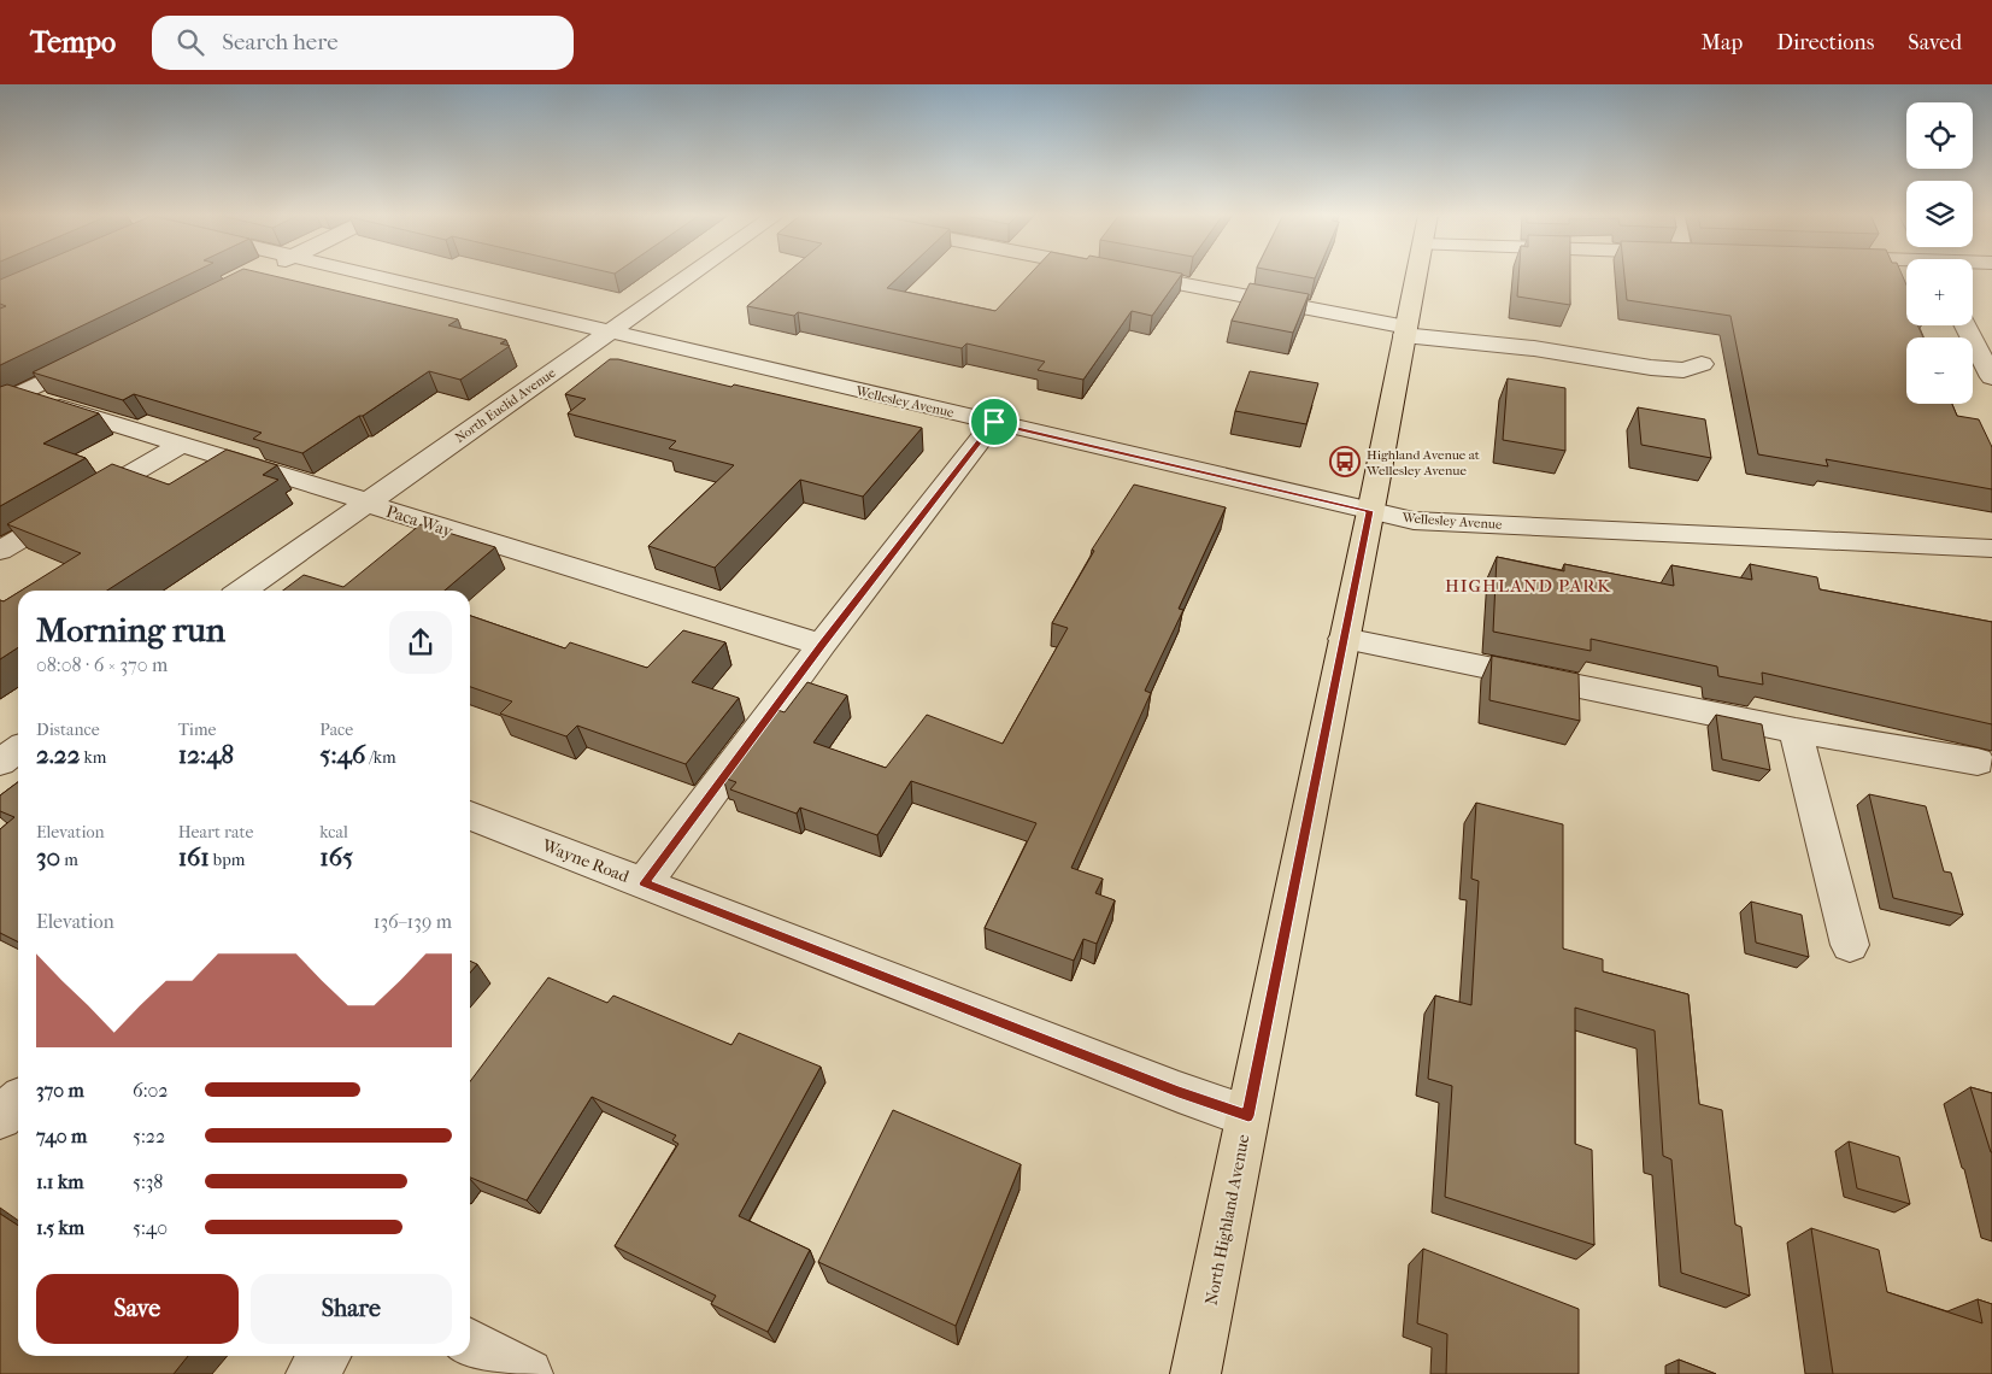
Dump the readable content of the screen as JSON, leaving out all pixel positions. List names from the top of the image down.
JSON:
{
  "streets": {
    "main road": ["North Highland Avenue"],
    "street": [
      "Wellesley Avenue",
      "North Euclid Avenue",
      "Paca Way",
      "Wayne Road"
    ]
  },
  "crossings": [
    ["Wellesley Avenue", "North Euclid Avenue"],
    ["Wellesley Avenue", "North Highland Avenue"],
    ["North Euclid Avenue", "Paca Way"],
    ["Wayne Road", "North Highland Avenue"]
  ],
  "districts": ["HIGHLAND PARK"],
  "places": {
    "bus stop": ["Highland Avenue at Wellesley Avenue"]
  },
  "page": {
    "header": "Tempo",
    "search": "Search here",
    "nav": ["Map", "Directions", "Saved"],
    "map_buttons": ["+", "−"],
    "heading": ["Morning run", "08:08 · 6 × 370 m"],
    "stats": [
      ["Distance", "2.22 km"],
      ["Time", "12:48"],
      ["Pace", "5:46 /km"],
      ["Elevation", "30 m"],
      ["Heart rate", "161 bpm"],
      ["kcal", "165"]
    ],
    "chart": ["Elevation", "136–139 m"],
    "list": [
      {
        "name": "370 m",
        "note": "6:02"
      },
      {
        "name": "740 m",
        "note": "5:22"
      },
      {
        "name": "1.1 km",
        "note": "5:38"
      },
      {
        "name": "1.5 km",
        "note": "5:40"
      }
    ],
    "buttons": ["Save", "Share"]
  }
}
